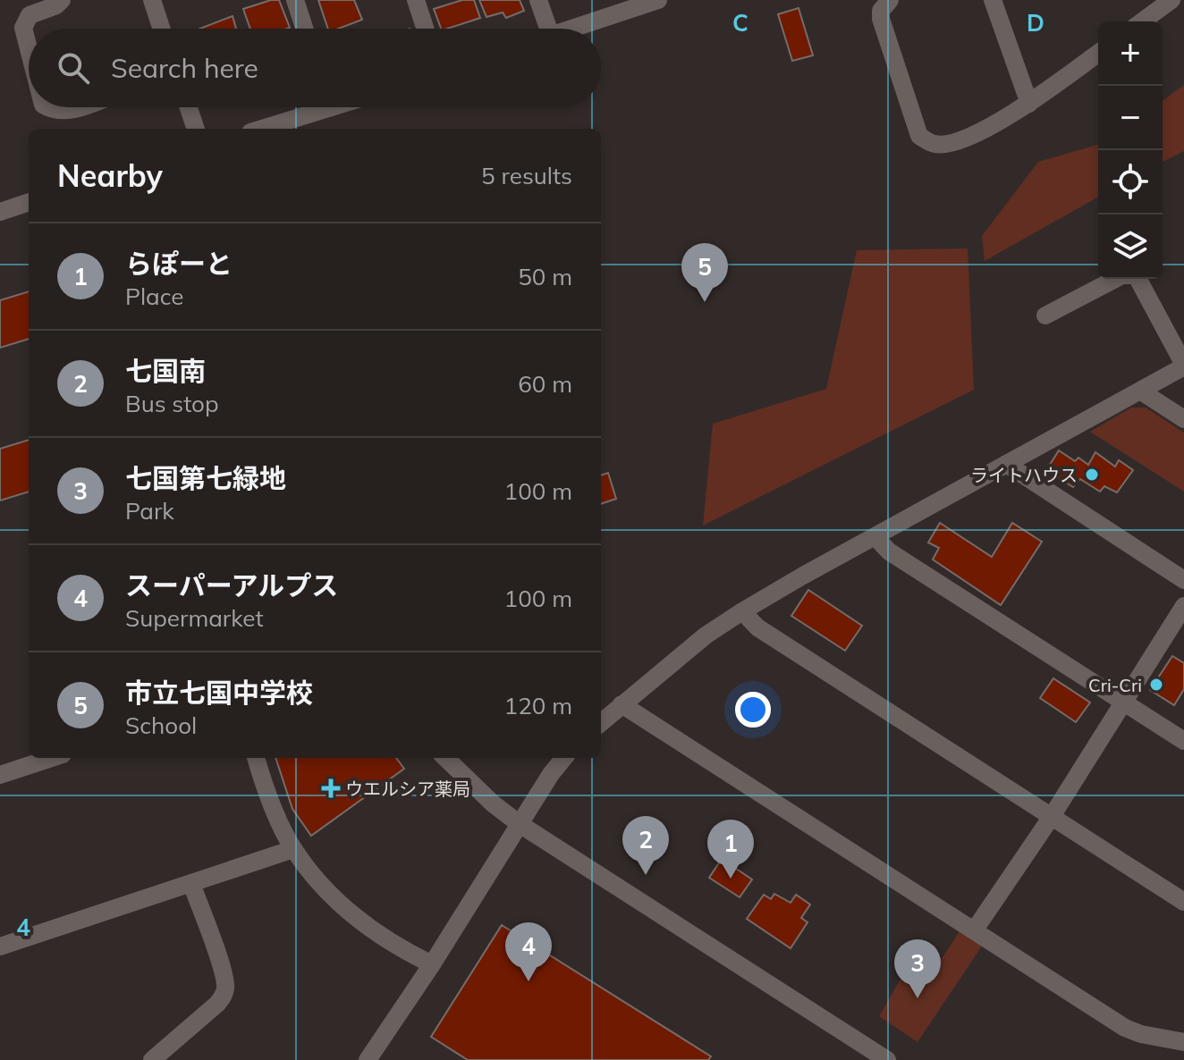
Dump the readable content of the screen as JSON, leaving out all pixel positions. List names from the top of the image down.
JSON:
{
  "places": {
    "other": ["ライトハウス", "Cri-Cri"],
    "health": ["ウエルシア薬局"]
  },
  "page": {
    "map_buttons": ["+", "−"],
    "search": "Search here",
    "heading": ["Nearby", "5 results"],
    "list": [
      {
        "mark": "1",
        "name": "らぽーと",
        "note": "Place",
        "value": "50 m"
      },
      {
        "mark": "2",
        "name": "七国南",
        "note": "Bus stop",
        "value": "60 m"
      },
      {
        "mark": "3",
        "name": "七国第七緑地",
        "note": "Park",
        "value": "100 m"
      },
      {
        "mark": "4",
        "name": "スーパーアルプス",
        "note": "Supermarket",
        "value": "100 m"
      },
      {
        "mark": "5",
        "name": "市立七国中学校",
        "note": "School",
        "value": "120 m"
      }
    ],
    "pins": [
      "5",
      "2",
      "1",
      "4",
      "3"
    ]
  },
  "grid": {
    "columns": ["C", "D"],
    "rows": ["4"]
  }
}
